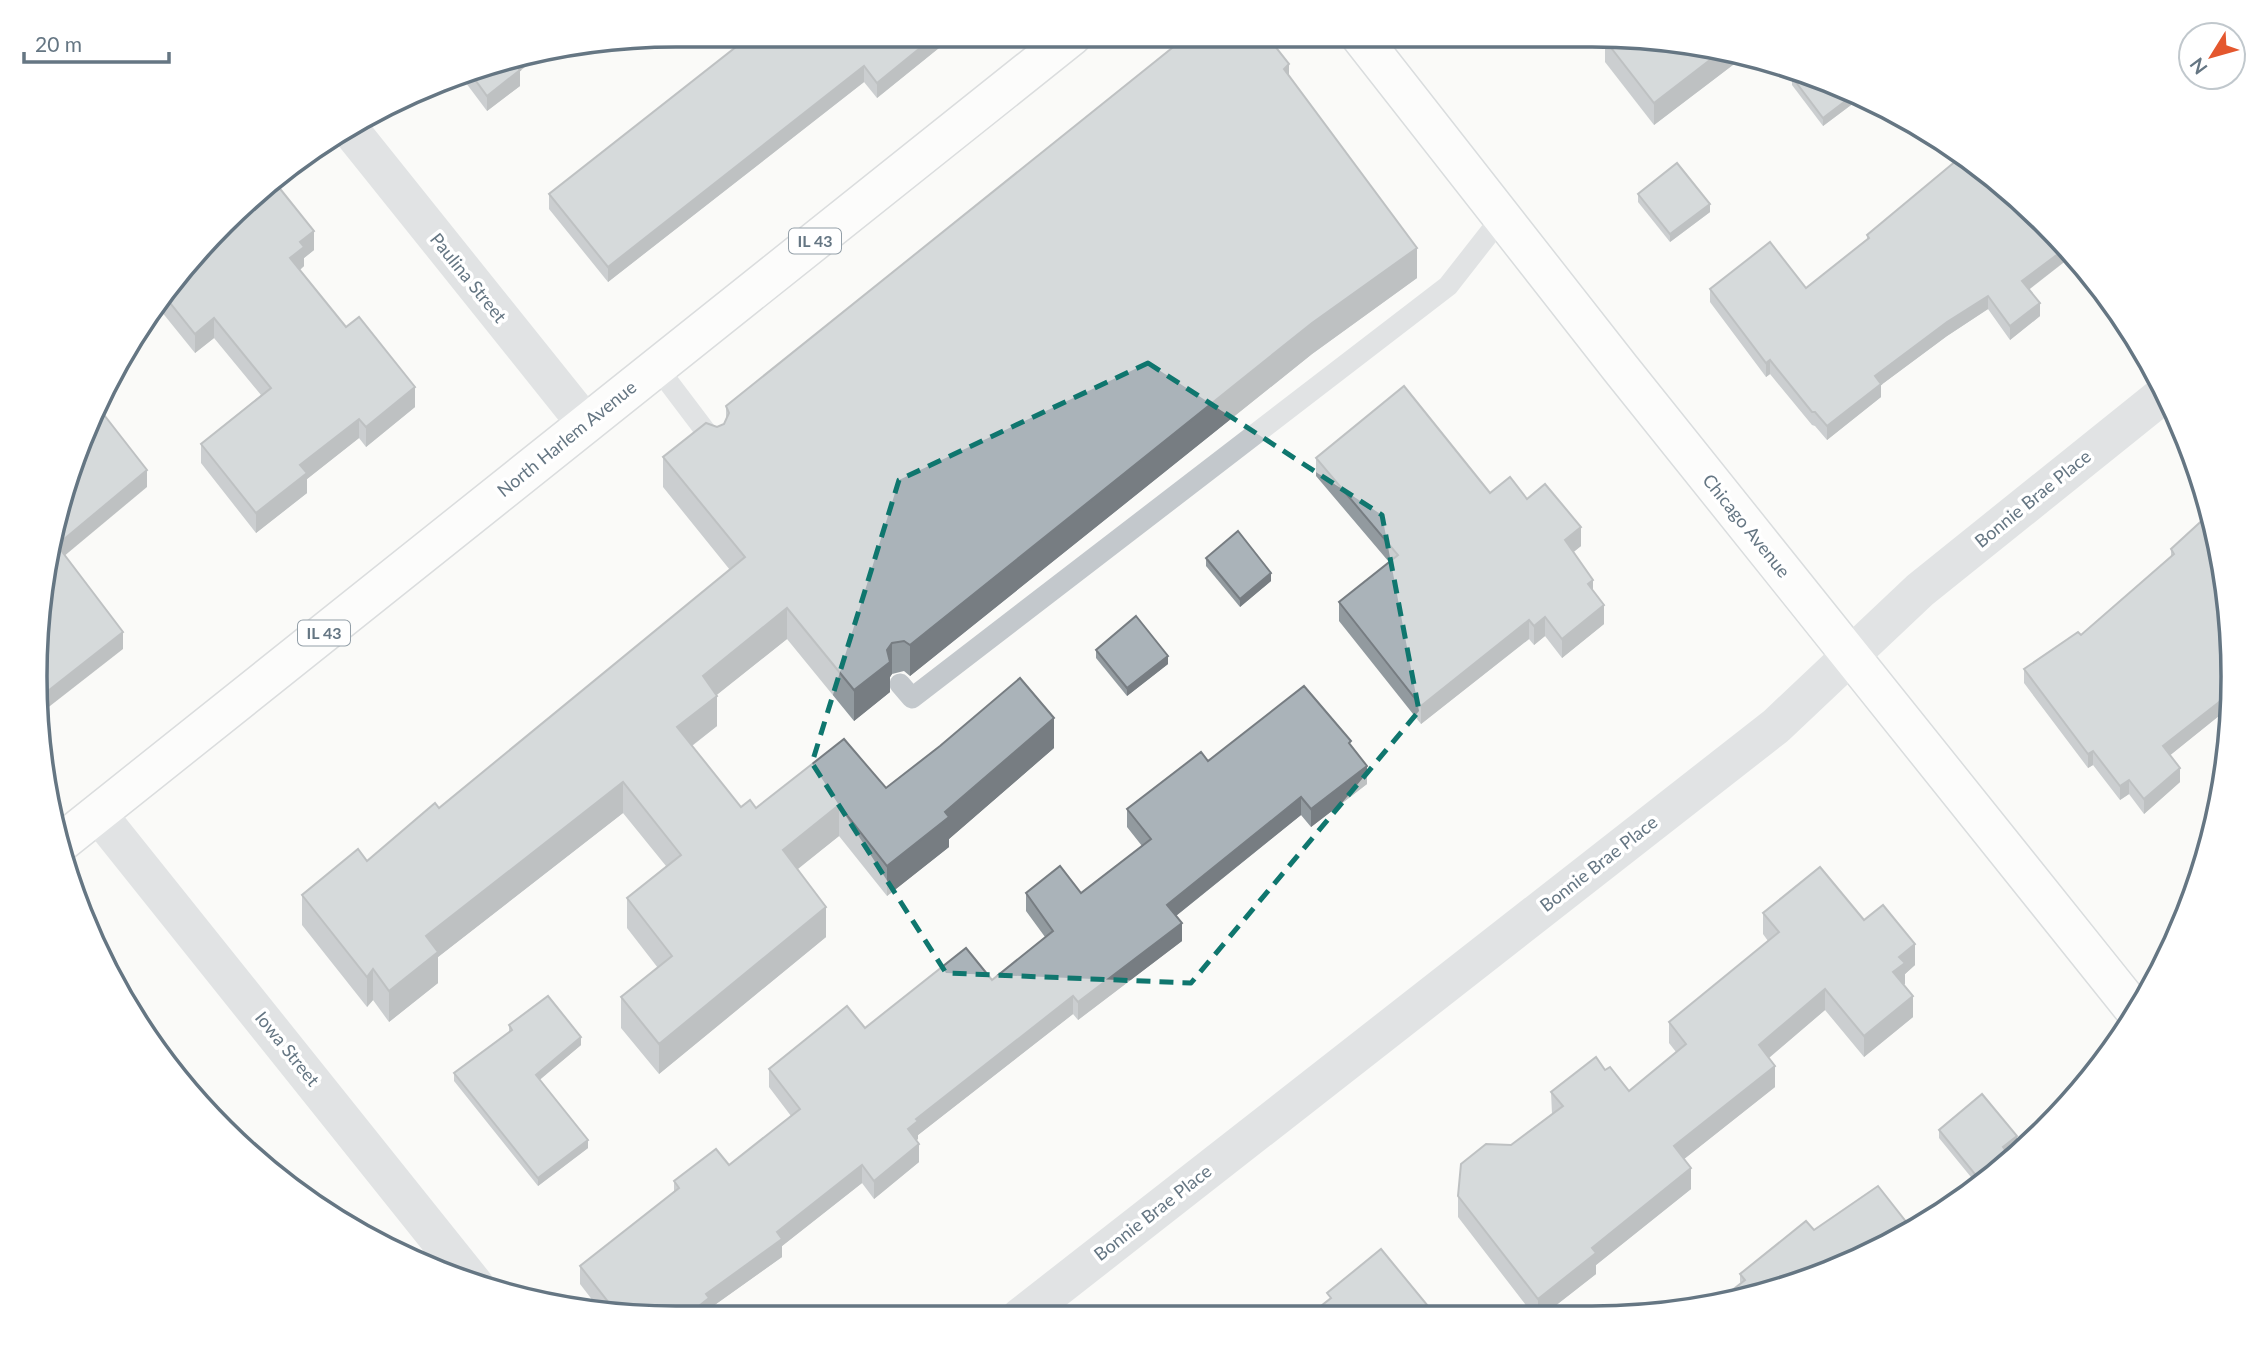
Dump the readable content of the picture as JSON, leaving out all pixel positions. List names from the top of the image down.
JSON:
{
  "streets": {
    "main road": ["IL 43", "North Harlem Avenue", "Chicago Avenue"],
    "street": ["Paulina Street", "Bonnie Brae Place", "Iowa Street"]
  },
  "crossings": [
    ["Paulina Street", "North Harlem Avenue"],
    ["North Harlem Avenue", "Iowa Street"],
    ["Bonnie Brae Place", "Chicago Avenue"]
  ],
  "scale_bar": "20 m",
  "north": "bottom left"
}
